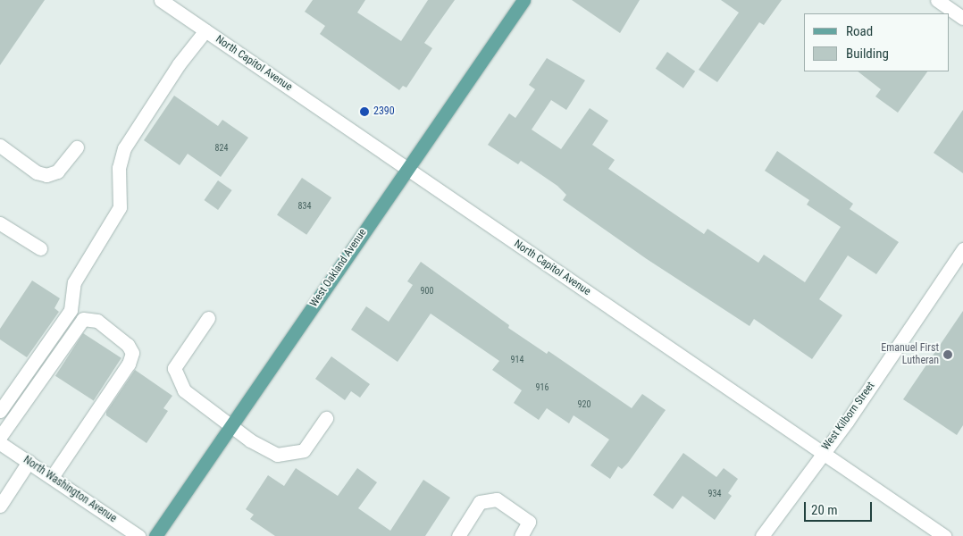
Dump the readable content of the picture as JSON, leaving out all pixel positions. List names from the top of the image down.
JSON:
{
  "streets": {
    "main road": ["West Oakland Avenue"],
    "street": ["North Capitol Avenue", "West Kilborn Street", "North Washington Avenue"]
  },
  "crossings": [
    ["North Capitol Avenue", "West Oakland Avenue"],
    ["North Capitol Avenue", "West Kilborn Street"]
  ],
  "places": ["2390", "Emanuel First Lutheran"],
  "house_numbers": [
    "824",
    "834",
    "900",
    "914",
    "916",
    "920",
    "934"
  ],
  "legend": ["Road", "Building"],
  "scale_bar": "20 m"
}
